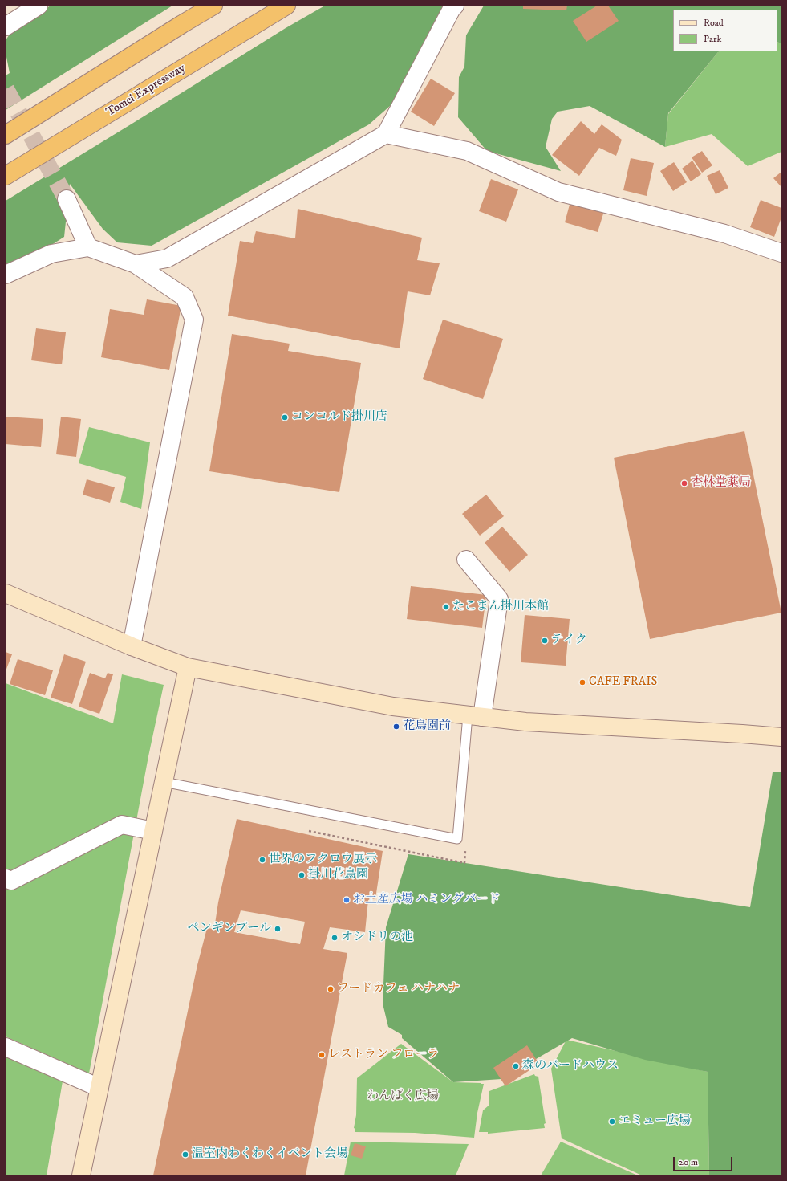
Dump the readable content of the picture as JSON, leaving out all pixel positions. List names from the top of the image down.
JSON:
{
  "streets": {
    "highway": ["Tomei Expressway"]
  },
  "parks": ["わんぱく広場"],
  "places": [
    "コンコルド掛川店",
    "杏林堂薬局",
    "たこまん掛川本館",
    "テイク",
    "CAFE FRAIS",
    "花鳥園前",
    "世界のフクロウ展示",
    "掛川花鳥園",
    "お土産広場 ハミングバード",
    "ペンギンプール",
    "オシドリの池",
    "フードカフェ ハナハナ",
    "レストラン フローラ",
    "森のバードハウス",
    "エミュー広場",
    "温室内わくわくイベント会場"
  ],
  "legend": ["Road", "Park"],
  "scale_bar": "20 m"
}
